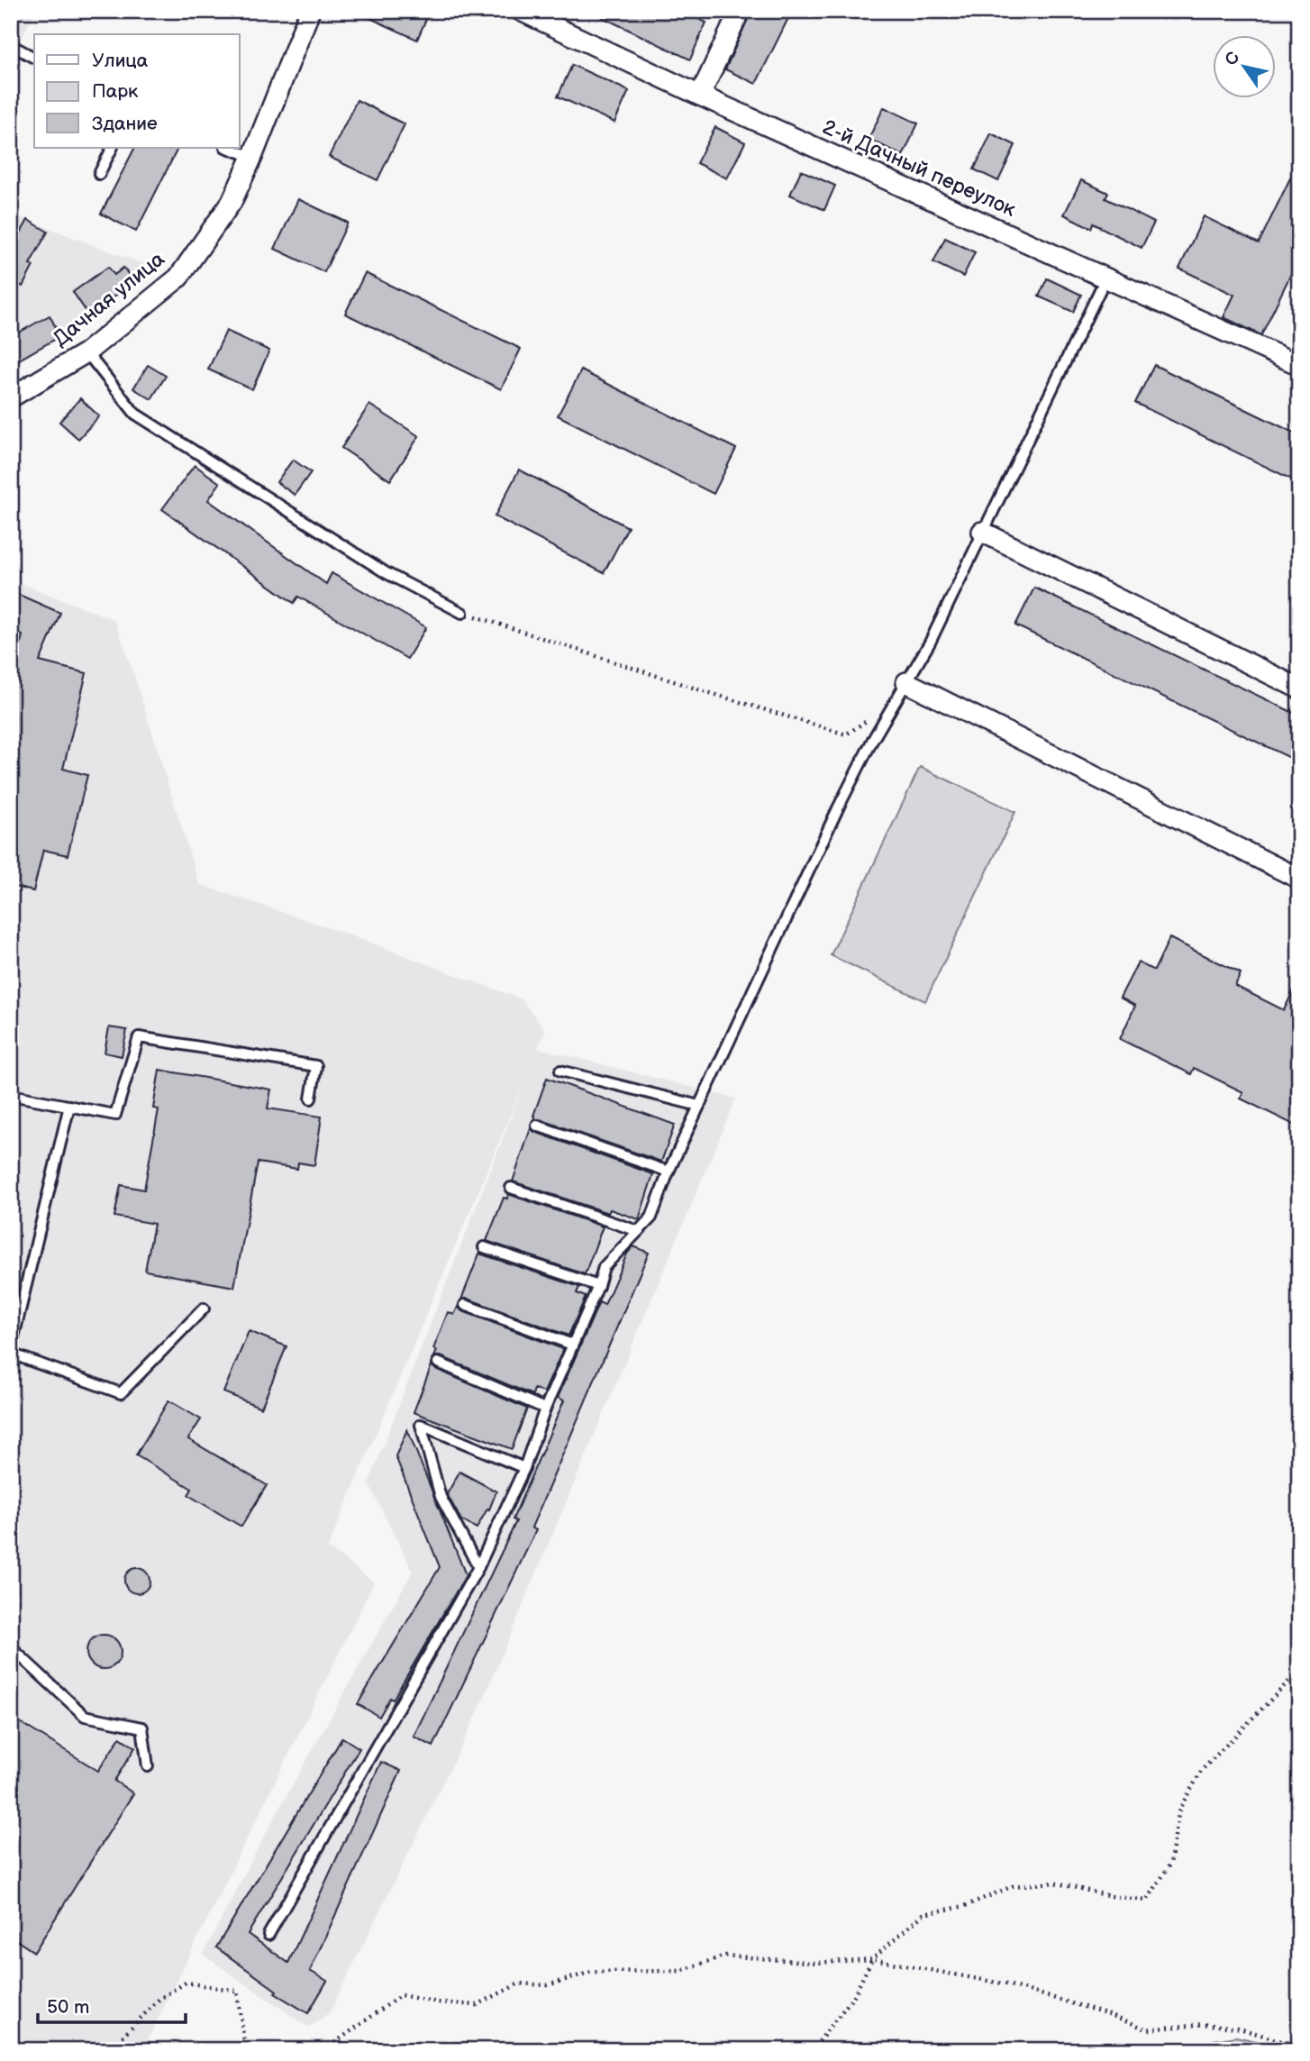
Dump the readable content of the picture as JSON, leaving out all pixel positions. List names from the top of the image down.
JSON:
{
  "streets": {
    "street": ["2-й Дачный переулок", "Дачная улица"]
  },
  "legend": ["Улица", "Парк", "Здание"],
  "scale_bar": "50 m",
  "north": "top left"
}
